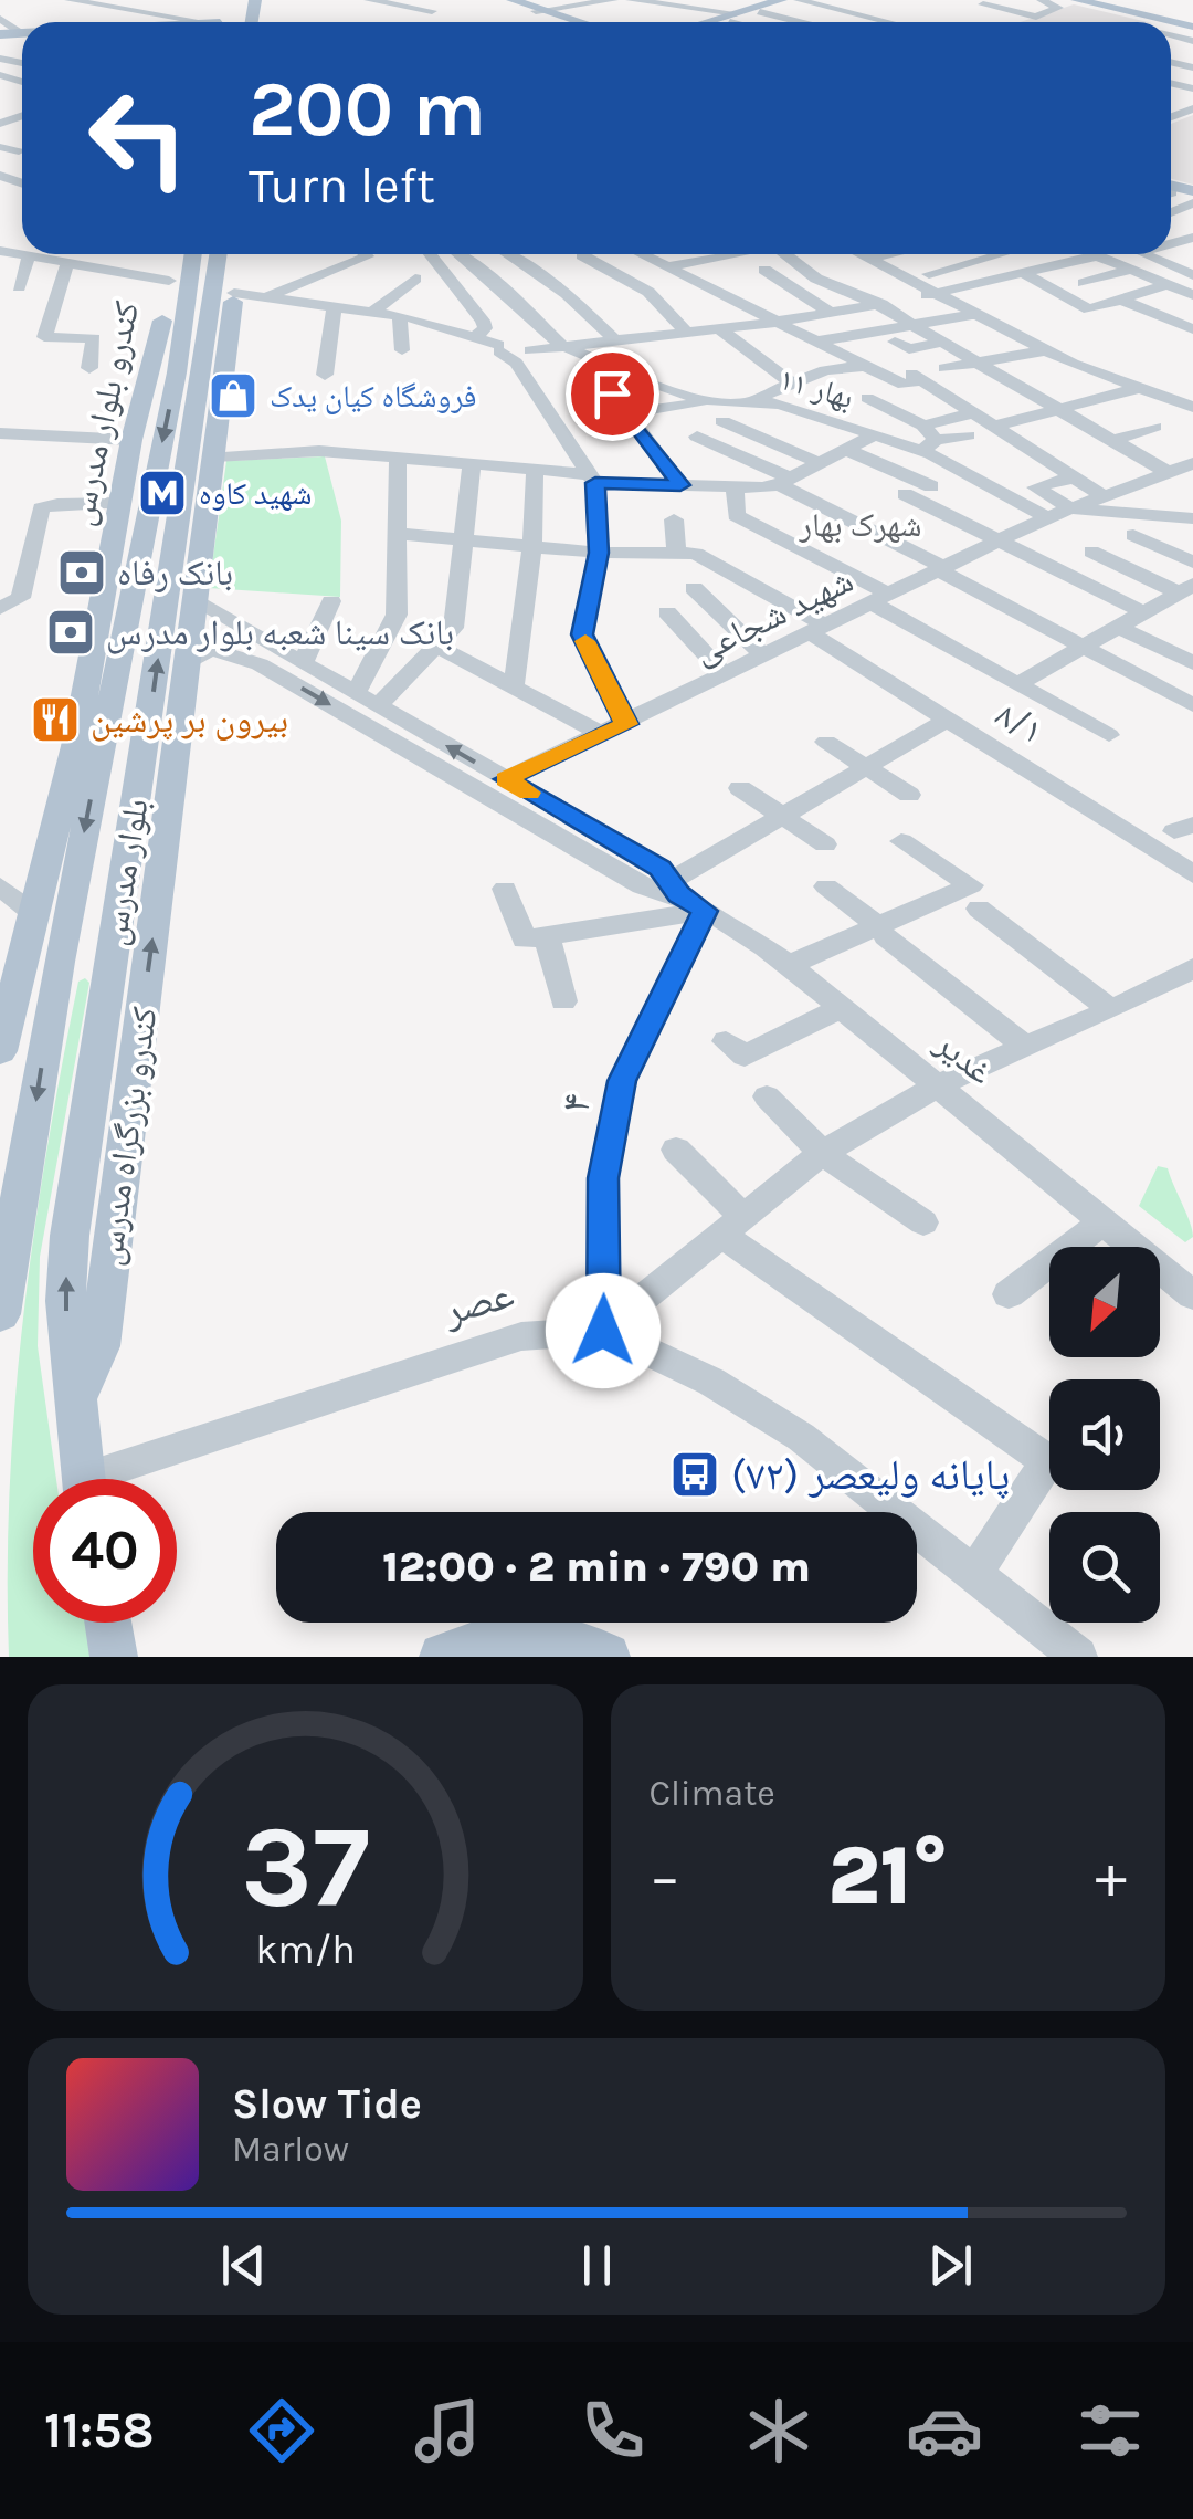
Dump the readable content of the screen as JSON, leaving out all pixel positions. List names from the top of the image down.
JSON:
{
  "streets": {
    "main road": ["کندرو بلوار مدرس", "بلوار مدرس", "کندرو بزرگراه مدرس"],
    "street": [
      "بهار ۱۱",
      "شهید شجاعی",
      "۸/۱",
      "غدیر",
      "۴",
      "عصر"
    ]
  },
  "crossings": [
    ["بهار ۱۱", "شهید شجاعی"],
    ["کندرو بلوار مدرس", "بلوار مدرس"],
    ["شهید شجاعی", "۸/۱"],
    ["بلوار مدرس", "کندرو بزرگراه مدرس"],
    ["غدیر", "۴"],
    ["۴", "عصر"]
  ],
  "one_way": ["کندرو بزرگراه مدرس"],
  "districts": ["شهرک بهار"],
  "places": {
    "shop": ["فروشگاه کیان یدک"],
    "metro station": ["شهید کاوه"],
    "bank": ["بانک رفاه", "بانک سینا شعبه بلوار مدرس"],
    "restaurant": ["بیرون بر پرشین"],
    "bus stop": ["پایانه ولیعصر (۷۲)"]
  },
  "north": "bottom left",
  "page": {
    "turn": ["200 m", "Turn left"],
    "limit": "40",
    "trip": "12:00 · 2 min · 790 m",
    "tile": "Climate",
    "heat": ["−", "21°", "+"],
    "song": ["Slow Tide", "Marlow"],
    "tabs": "11:58",
    "gauge": ["37", "km/h"]
  }
}
